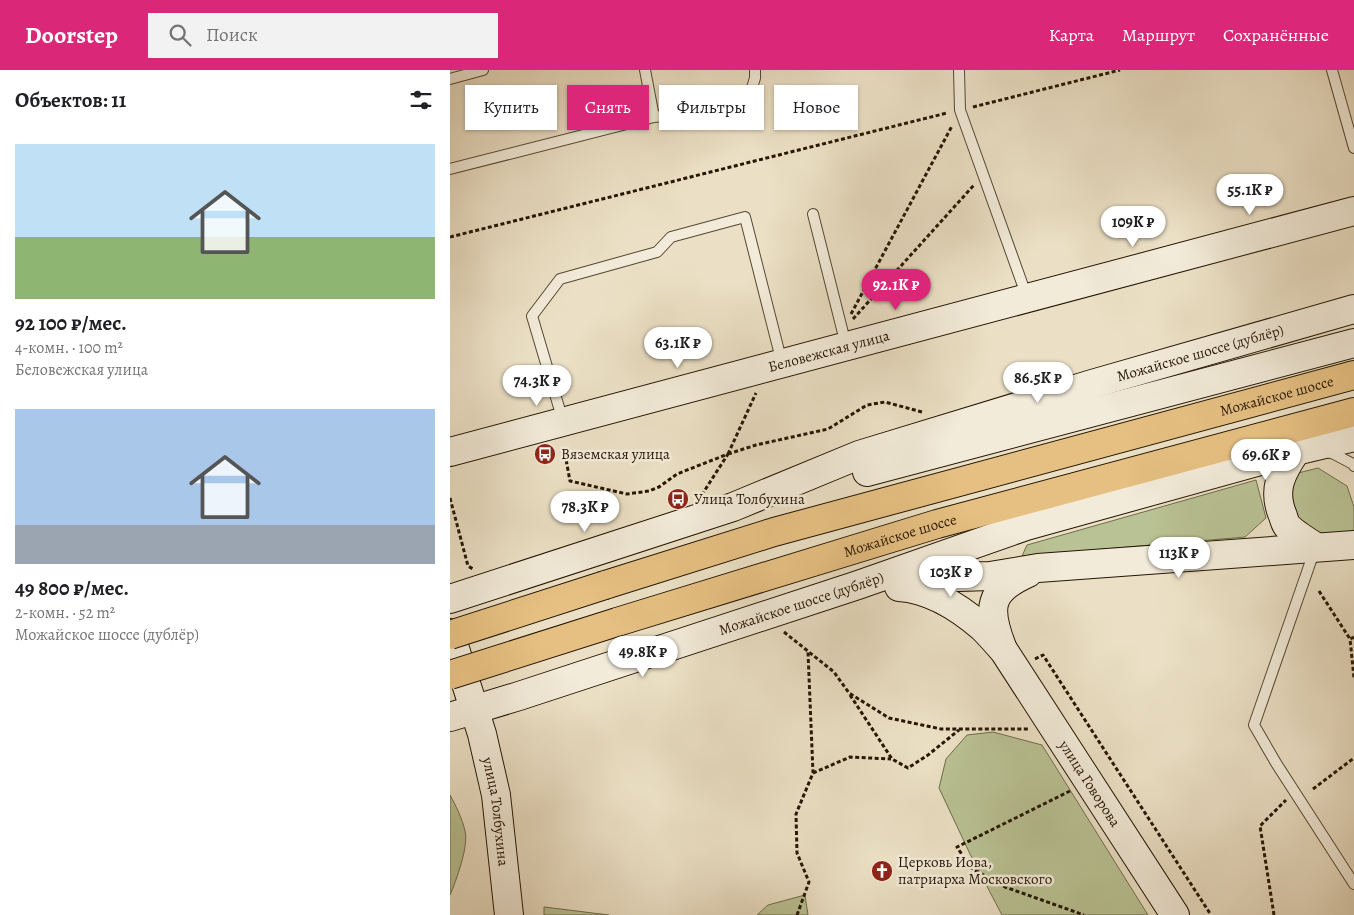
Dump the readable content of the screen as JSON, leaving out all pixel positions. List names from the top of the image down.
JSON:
{
  "streets": {
    "main road": [
      "Беловежская улица",
      "Можайское шоссе (дублёр)",
      "Можайское шоссе",
      "улица Говорова",
      "улица Толбухина"
    ]
  },
  "crossings": [
    ["Можайское шоссе (дублёр)", "улица Говорова"],
    ["Можайское шоссе (дублёр)", "улица Толбухина"],
    ["Можайское шоссе", "улица Толбухина"]
  ],
  "places": {
    "bus stop": ["Вяземская улица", "Улица Толбухина"],
    "church": ["Церковь Иова, патриарха Московского"]
  },
  "page": {
    "header": "Doorstep",
    "search": "Поиск",
    "nav": ["Карта", "Маршрут", "Сохранённые"],
    "heading": "Объектов: 11",
    "chip": [
      "Купить",
      "Снять",
      "Фильтры",
      "Новое"
    ],
    "list": [
      {
        "name": "92 100 ₽/мес.",
        "note": "4-комн. · 100 m² · Беловежская улица"
      },
      {
        "name": "49 800 ₽/мес.",
        "note": "2-комн. · 52 m² · Можайское шоссе (дублёр)"
      }
    ],
    "price": [
      "55.1K ₽",
      "109K ₽",
      "92.1K ₽",
      "63.1K ₽",
      "86.5K ₽",
      "74.3K ₽",
      "69.6K ₽",
      "78.3K ₽",
      "113K ₽",
      "103K ₽",
      "49.8K ₽"
    ]
  }
}
